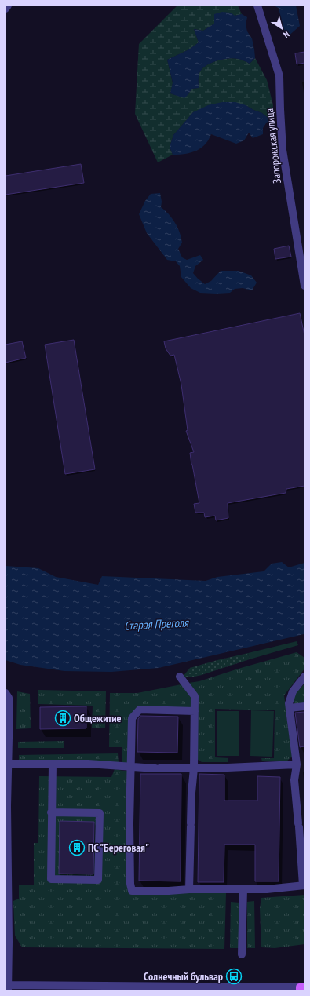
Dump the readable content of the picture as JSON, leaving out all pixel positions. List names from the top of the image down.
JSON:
{
  "streets": {
    "street": ["Запорожская улица"]
  },
  "water": ["Старая Преголя"],
  "places": {
    "building": ["Общежитие", "ПС \"Береговая\""],
    "bus stop": ["Солнечный бульвар"]
  },
  "north": "bottom right"
}
